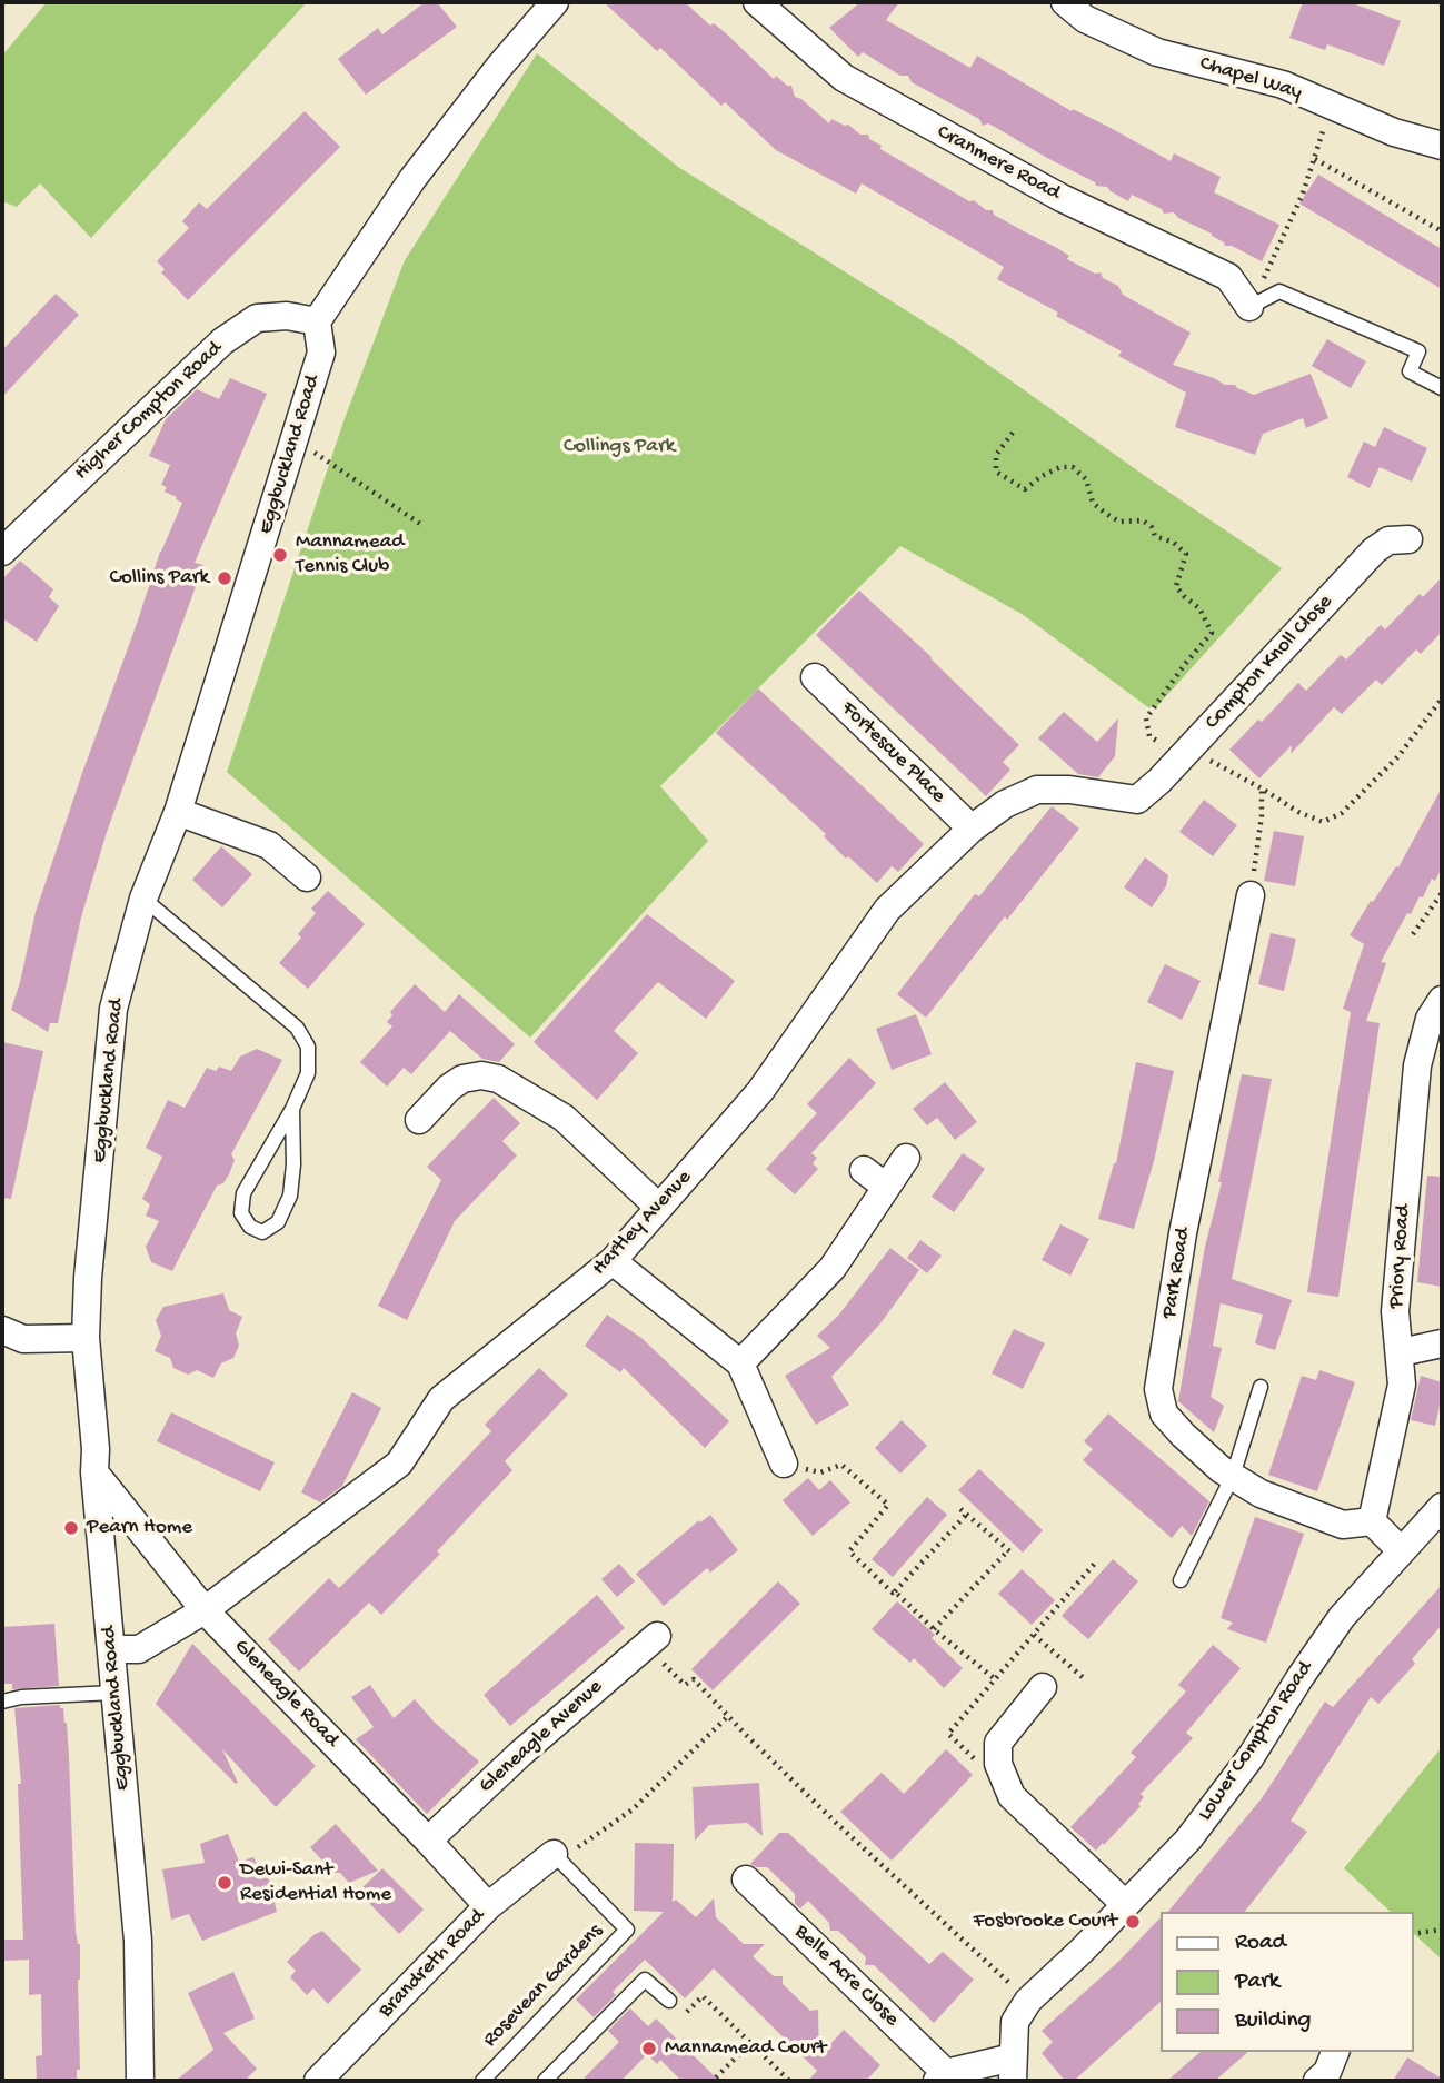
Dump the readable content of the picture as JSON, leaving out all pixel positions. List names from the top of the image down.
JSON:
{
  "streets": {
    "street": [
      "Chapel Way",
      "Cranmere Road",
      "Higher Compton Road",
      "Eggbuckland Road",
      "Compton Knoll Close",
      "Fortescue Place",
      "Hartley Avenue",
      "Priory Road",
      "Park Road",
      "Gleneagle Road",
      "Gleneagle Avenue",
      "Lower Compton Road",
      "Brandreth Road",
      "Belle Acre Close"
    ],
    "lane": ["Rosevean Gardens"]
  },
  "crossings": [
    ["Higher Compton Road", "Eggbuckland Road"],
    ["Eggbuckland Road", "Hartley Avenue"],
    ["Eggbuckland Road", "Gleneagle Road"],
    ["Compton Knoll Close", "Hartley Avenue"],
    ["Fortescue Place", "Hartley Avenue"],
    ["Hartley Avenue", "Gleneagle Road"],
    ["Priory Road", "Park Road"],
    ["Gleneagle Road", "Gleneagle Avenue"],
    ["Gleneagle Road", "Brandreth Road"],
    ["Lower Compton Road", "Belle Acre Close"],
    ["Brandreth Road", "Rosevean Gardens"]
  ],
  "parks": ["Collings Park"],
  "places": [
    "Mannamead Tennis Club",
    "Collins Park",
    "Pearn Home",
    "Dewi-Sant Residential Home",
    "Fosbrooke Court",
    "Mannamead Court"
  ],
  "legend": ["Road", "Park", "Building"]
}
